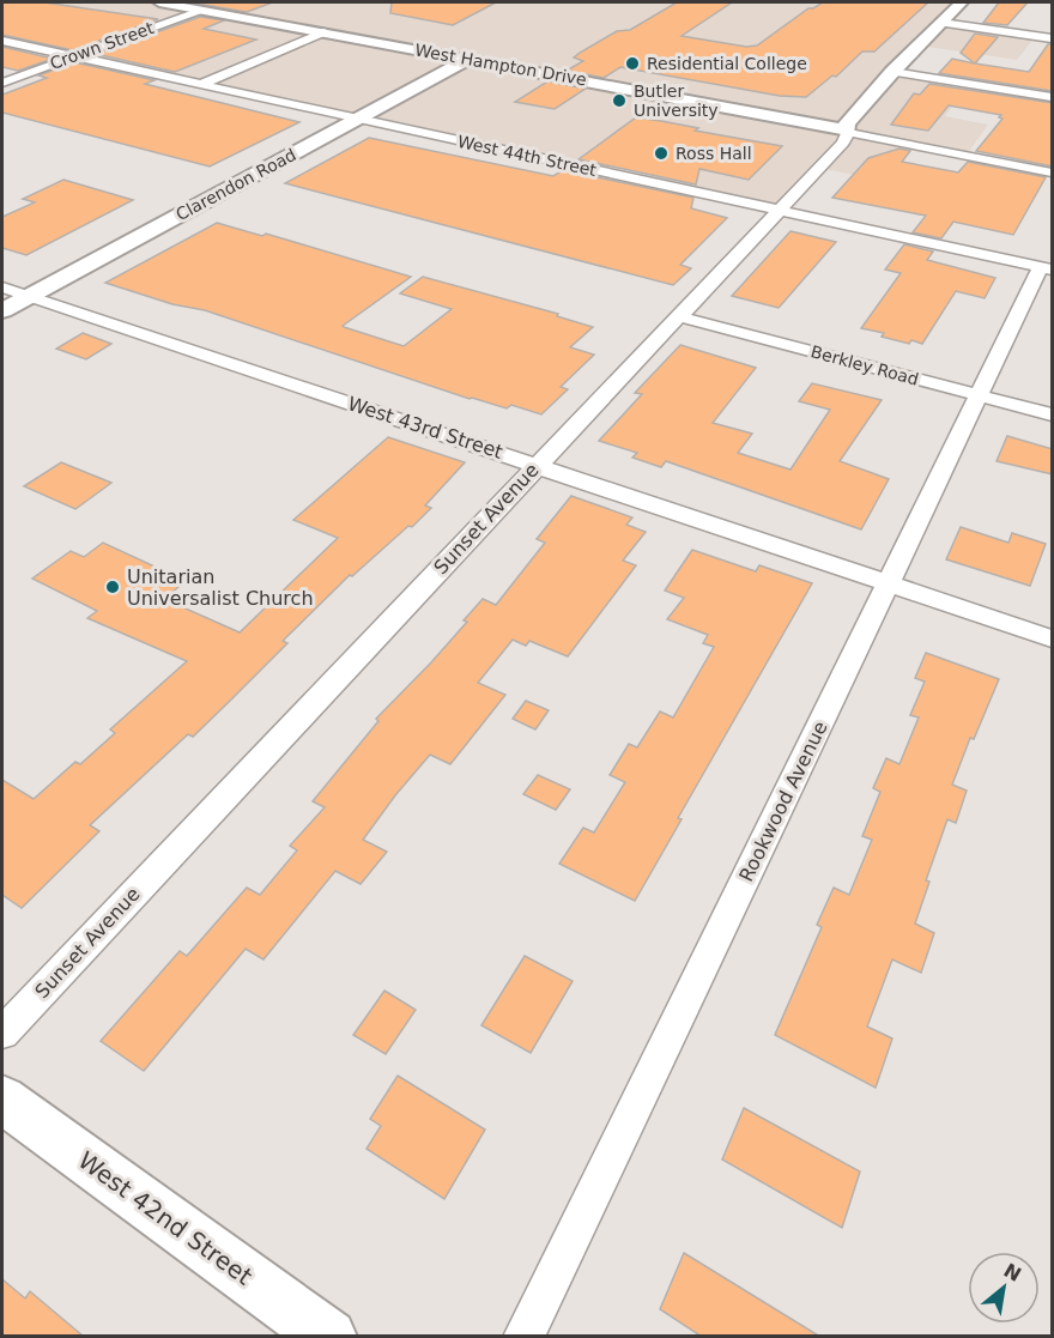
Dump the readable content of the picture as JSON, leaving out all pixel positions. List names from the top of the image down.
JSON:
{
  "streets": {
    "street": [
      "Crown Street",
      "West Hampton Drive",
      "West 44th Street",
      "Clarendon Road",
      "Berkley Road",
      "West 43rd Street",
      "Sunset Avenue",
      "Rookwood Avenue",
      "West 42nd Street"
    ]
  },
  "crossings": [
    ["Crown Street", "West Hampton Drive"],
    ["Crown Street", "West 44th Street"],
    ["West Hampton Drive", "Clarendon Road"],
    ["West Hampton Drive", "Sunset Avenue"],
    ["West 44th Street", "Clarendon Road"],
    ["West 44th Street", "Sunset Avenue"],
    ["West 44th Street", "Rookwood Avenue"],
    ["Clarendon Road", "West 43rd Street"],
    ["Berkley Road", "Sunset Avenue"],
    ["Berkley Road", "Rookwood Avenue"],
    ["West 43rd Street", "Sunset Avenue"],
    ["West 43rd Street", "Rookwood Avenue"]
  ],
  "places": [
    "Residential College",
    "Butler University",
    "Ross Hall",
    "Unitarian Universalist Church"
  ],
  "north": "top right"
}
